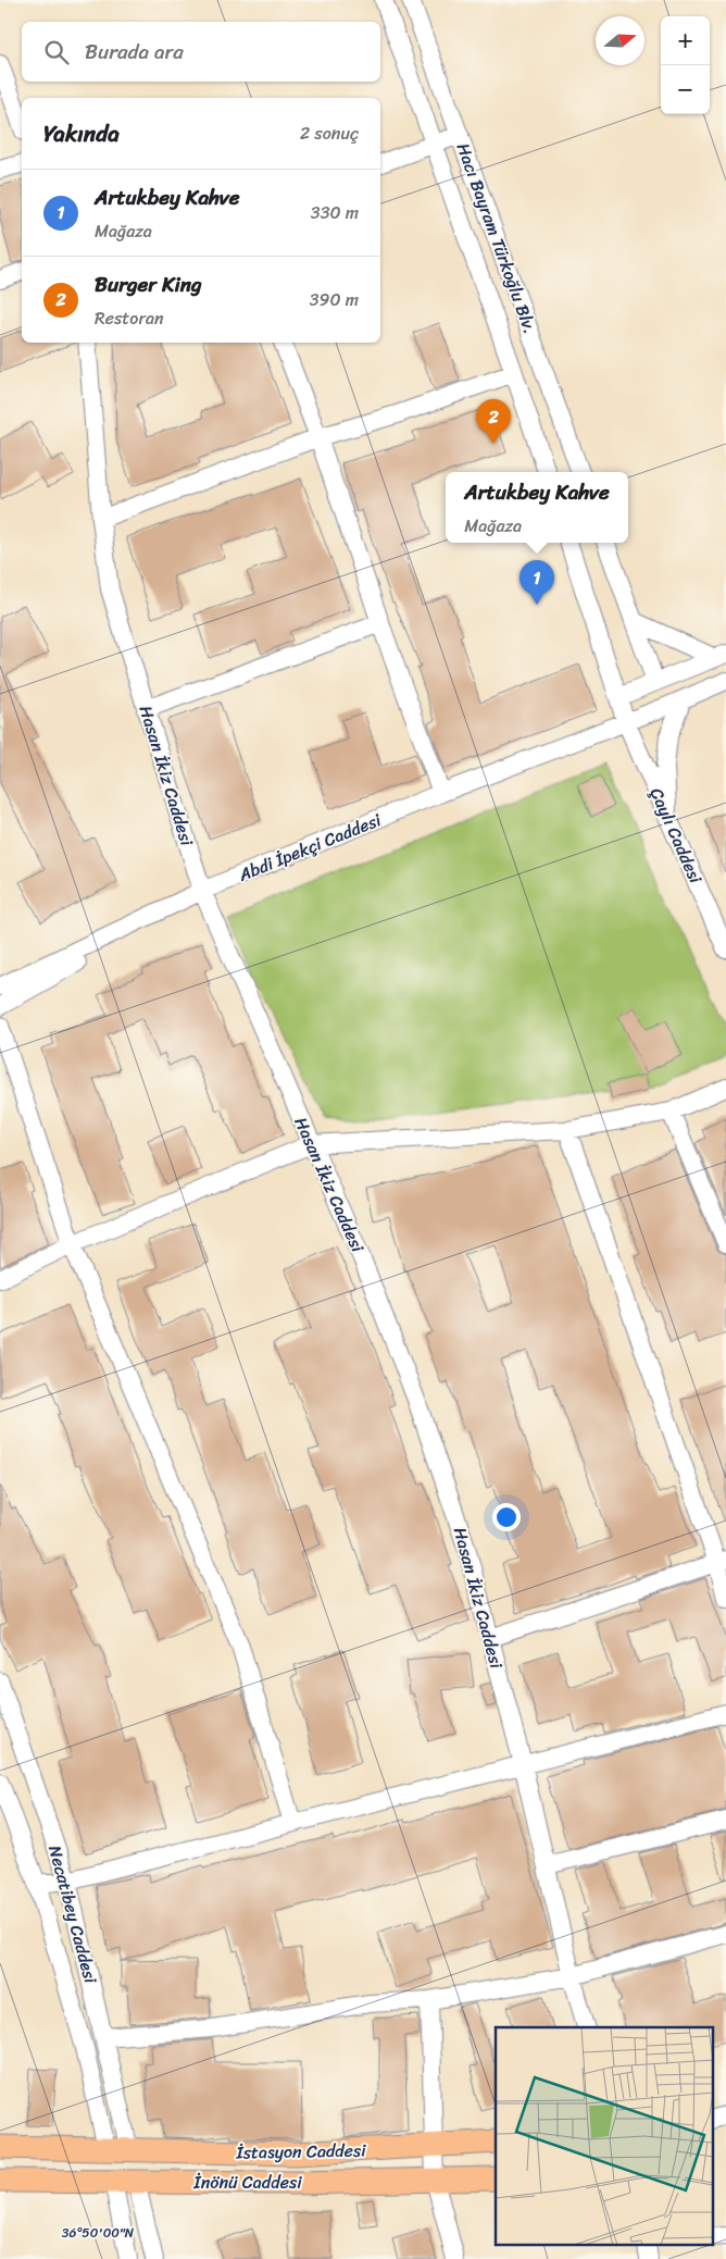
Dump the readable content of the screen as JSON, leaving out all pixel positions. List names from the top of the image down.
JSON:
{
  "streets": {
    "main road": ["İstasyon Caddesi", "İnönü Caddesi"],
    "street": [
      "Hacı Bayram Türkoğlu Blv.",
      "Hasan İkiz Caddesi",
      "Çaylı Caddesi",
      "Abdi İpekçi Caddesi",
      "Necatibey Caddesi"
    ]
  },
  "crossings": [
    ["Hasan İkiz Caddesi", "Abdi İpekçi Caddesi"],
    ["Çaylı Caddesi", "Abdi İpekçi Caddesi"],
    ["Necatibey Caddesi", "İstasyon Caddesi"]
  ],
  "north": "right",
  "page": {
    "map_buttons": ["+", "−"],
    "search": "Burada ara",
    "heading": ["Yakında", "2 sonuç"],
    "list": [
      {
        "mark": "1",
        "name": "Artukbey Kahve",
        "note": "Mağaza",
        "value": "330 m"
      },
      {
        "mark": "2",
        "name": "Burger King",
        "note": "Restoran",
        "value": "390 m"
      }
    ],
    "pins": ["2", "1"],
    "popup": ["Artukbey Kahve", "Mağaza"]
  },
  "coordinates": ["36°50'00\"N"]
}
